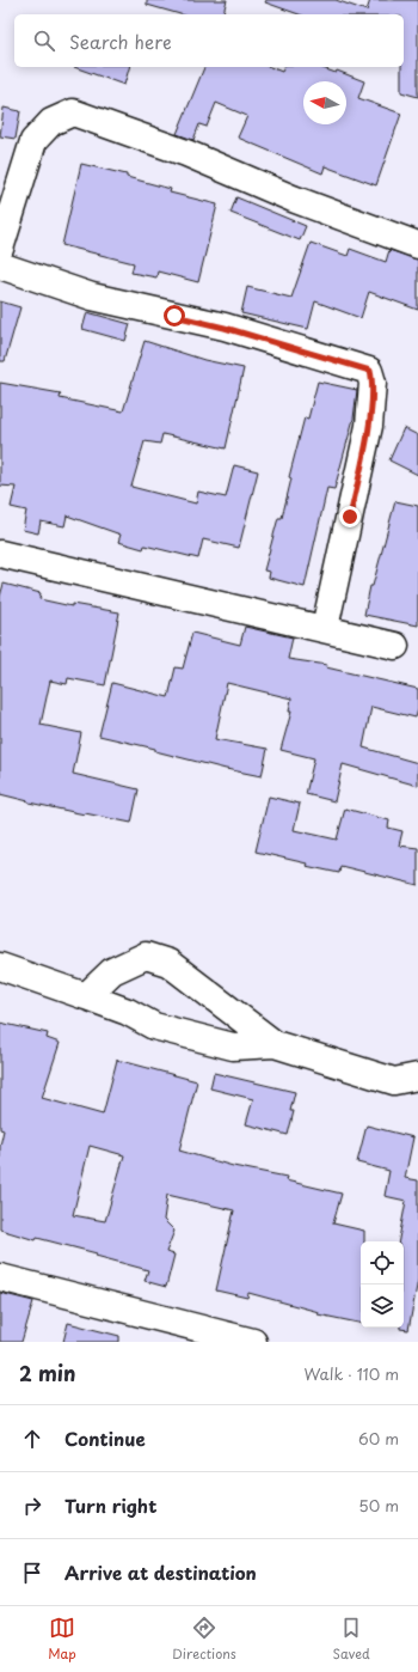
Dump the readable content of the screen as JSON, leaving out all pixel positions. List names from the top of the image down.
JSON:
{
  "north": "left",
  "page": {
    "search": "Search here",
    "heading": ["2 min", "Walk · 110 m"],
    "list": [
      ["Continue", "60 m"],
      ["Turn right", "50 m"],
      "Arrive at destination"
    ],
    "nav": ["Map", "Directions", "Saved"]
  }
}
